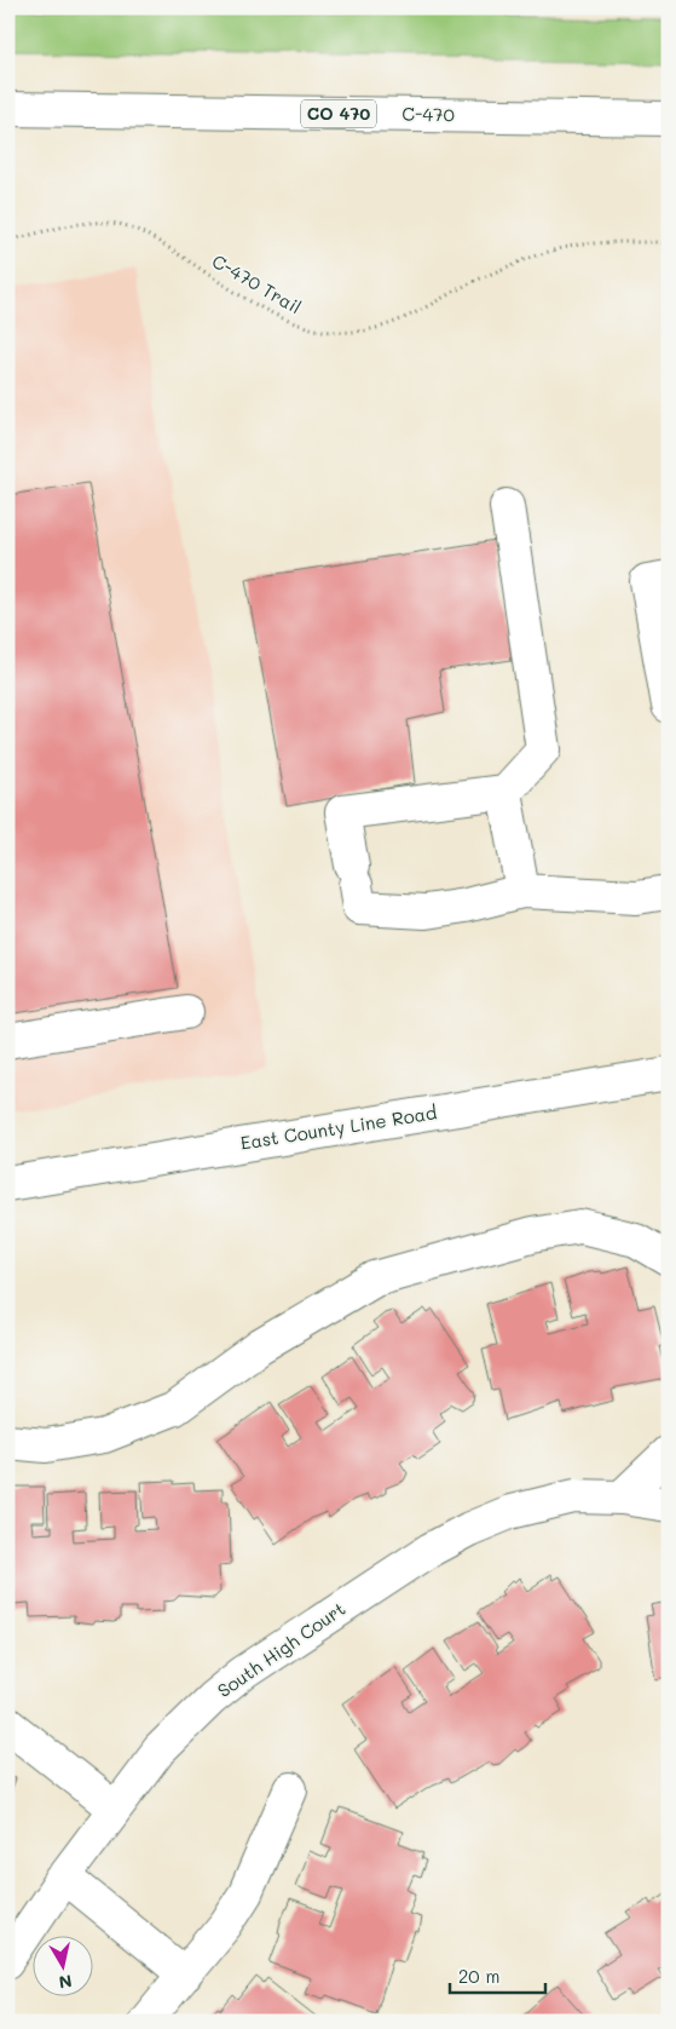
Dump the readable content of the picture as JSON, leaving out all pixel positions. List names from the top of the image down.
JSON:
{
  "streets": {
    "main road": [
      "CO 470",
      "C-470",
      "East County Line Road",
      "South High Court"
    ],
    "path": ["C-470 Trail"]
  },
  "scale_bar": "20 m",
  "north": "bottom"
}
